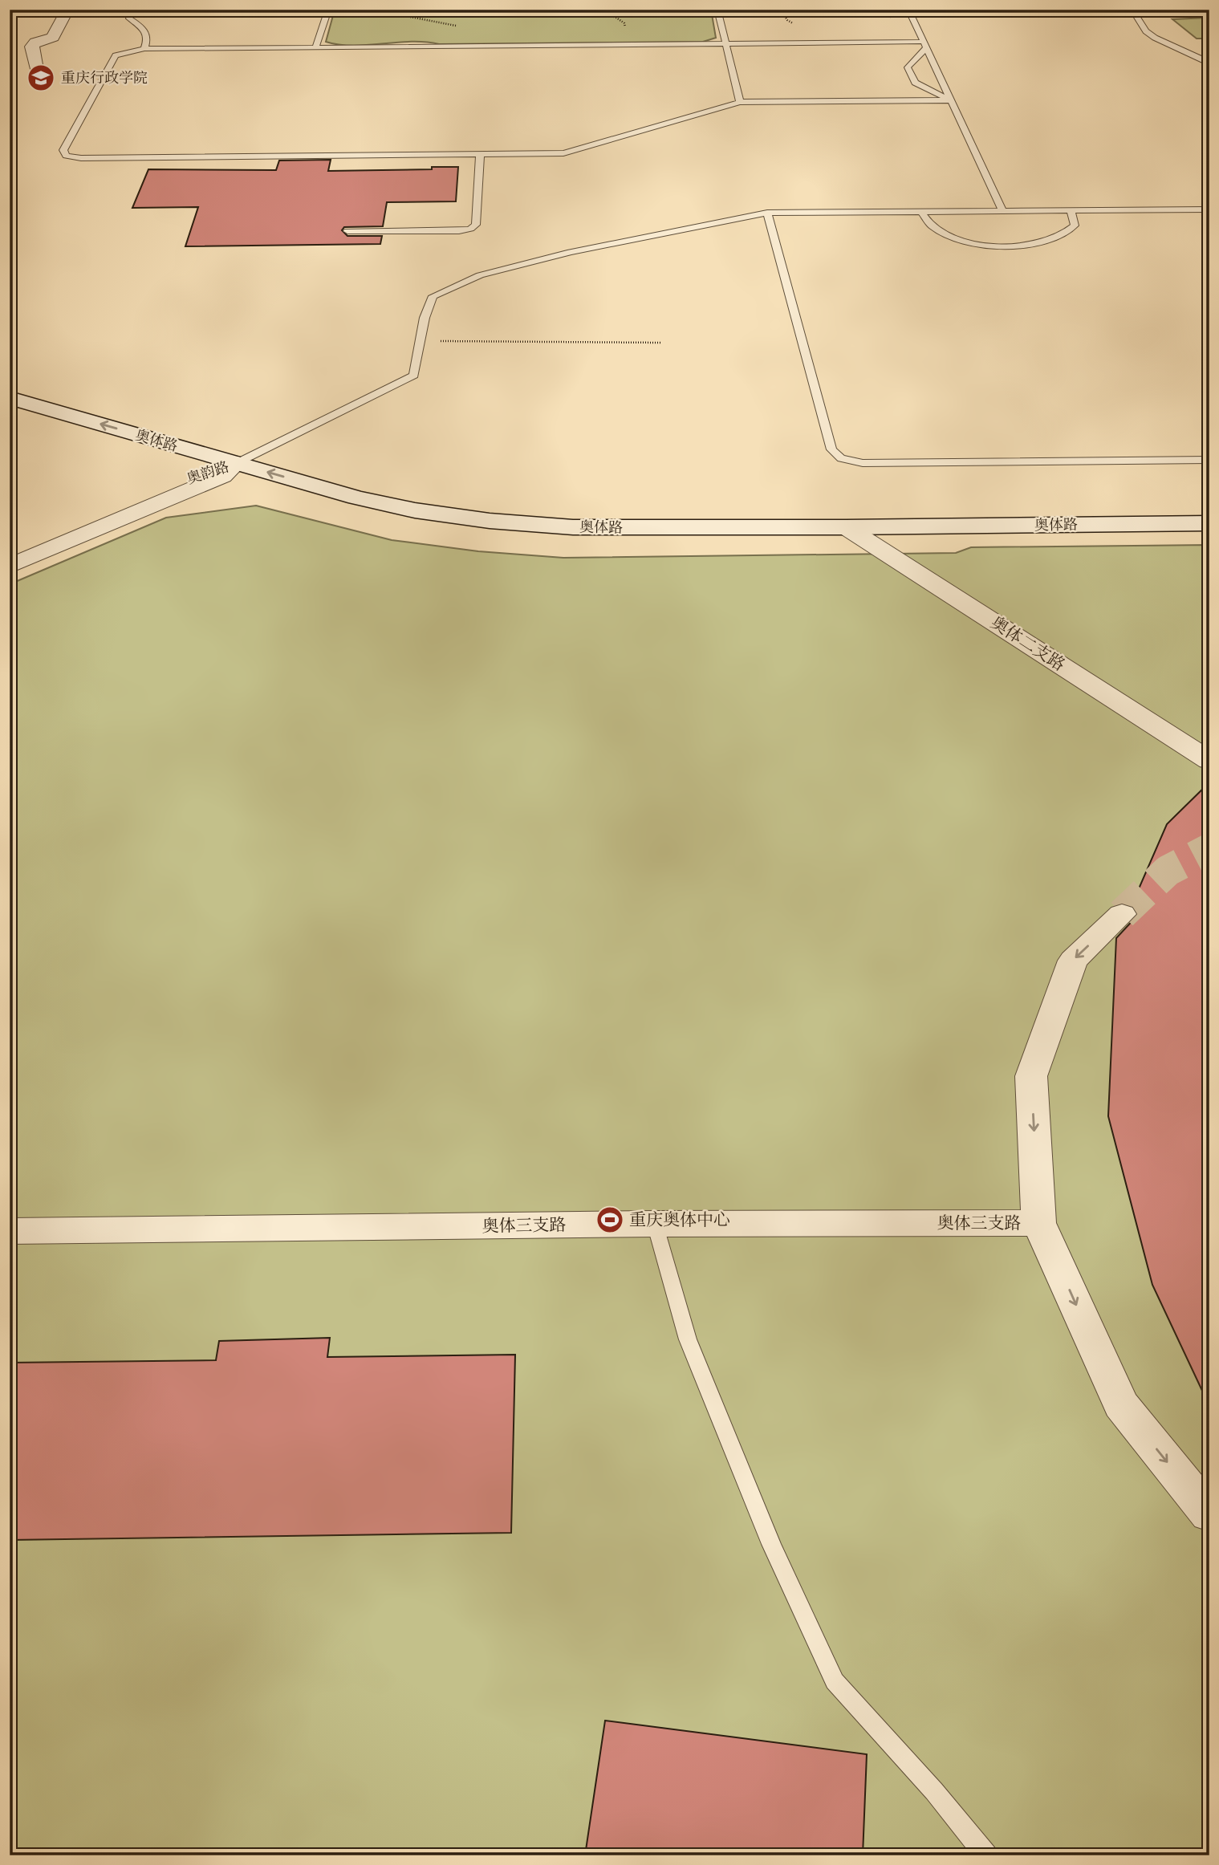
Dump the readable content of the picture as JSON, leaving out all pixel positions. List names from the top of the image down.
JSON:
{
  "streets": {
    "main road": ["奥体路"],
    "street": ["奥韵路", "奥体二支路", "奥体三支路"]
  },
  "crossings": [
    ["奥体路", "奥韵路"],
    ["奥体路", "奥体二支路"]
  ],
  "places": {
    "school or university": ["重庆行政学院"],
    "sports": ["重庆奥体中心"]
  }
}
